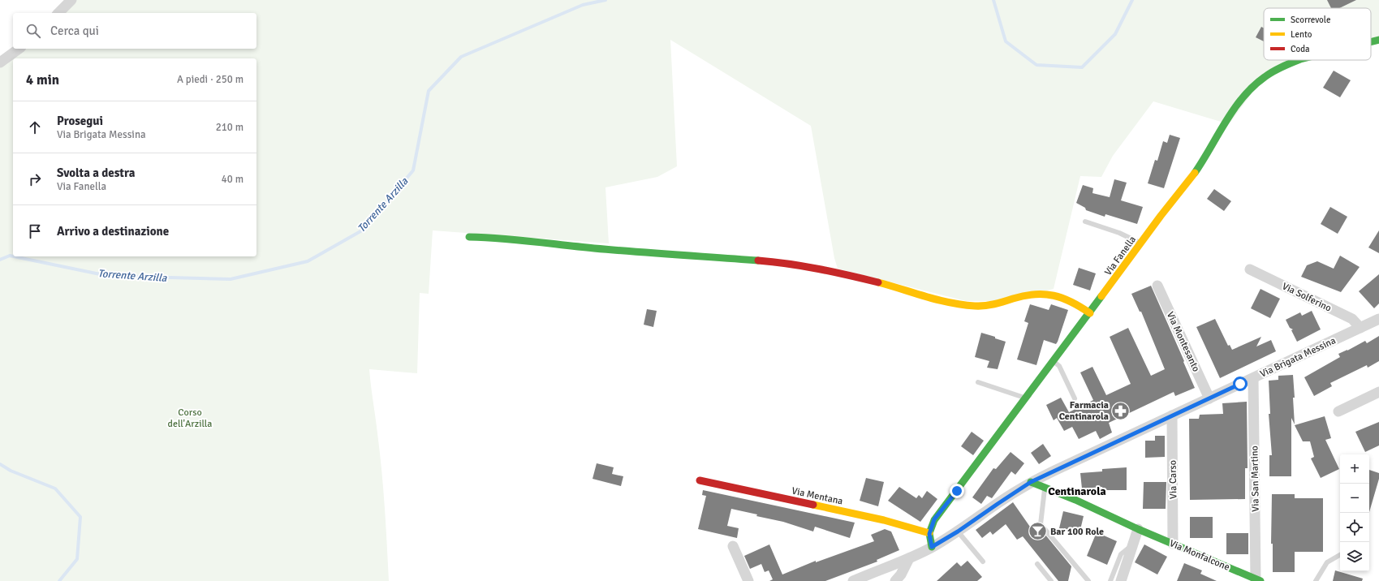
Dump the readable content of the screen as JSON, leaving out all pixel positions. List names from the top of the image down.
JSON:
{
  "streets": {
    "street": [
      "Via Fanella",
      "Via Solferino",
      "Via Montesanto",
      "Via Brigata Messina",
      "Via San Martino",
      "Via Carso",
      "Via Mentana",
      "Via Monfalcone"
    ]
  },
  "crossings": [
    ["Via Fanella", "Via Mentana"],
    ["Via Solferino", "Via Brigata Messina"],
    ["Via Montesanto", "Via Brigata Messina"],
    ["Via Brigata Messina", "Via San Martino"],
    ["Via Brigata Messina", "Via Carso"],
    ["Via Brigata Messina", "Via Monfalcone"],
    ["Via San Martino", "Via Monfalcone"],
    ["Via Carso", "Via Monfalcone"]
  ],
  "districts": ["Centinarola"],
  "water": ["Torrente Arzilla"],
  "parks": ["Corso dell'Arzilla"],
  "places": {
    "pharmacy": ["Farmacia Centinarola"],
    "bar": ["Bar 100 Role"]
  },
  "legend": ["Scorrevole", "Lento", "Coda"],
  "page": {
    "search": "Cerca qui",
    "heading": ["4 min", "A piedi · 250 m"],
    "list": [
      ["Prosegui", "Via Brigata Messina", "210 m"],
      ["Svolta a destra", "Via Fanella", "40 m"],
      "Arrivo a destinazione"
    ],
    "map_buttons": ["+", "−"]
  }
}
